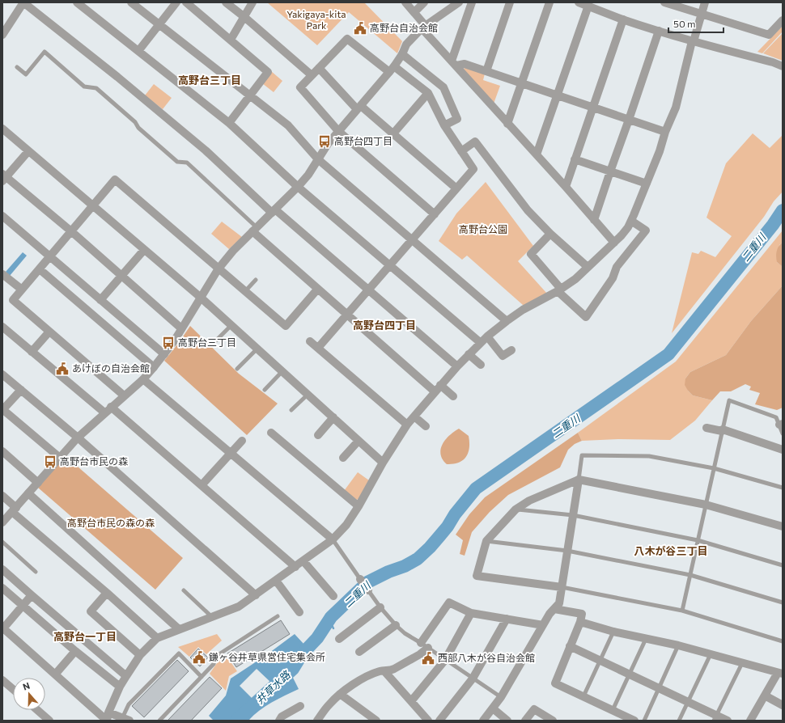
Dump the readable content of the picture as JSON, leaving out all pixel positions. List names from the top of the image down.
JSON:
{
  "districts": [
    "高野台三丁目",
    "高野台四丁目",
    "八木が谷三丁目",
    "高野台一丁目"
  ],
  "water": ["二重川", "井草水路"],
  "parks": ["Yakigaya-kita Park", "高野台公園", "高野台市民の森の森"],
  "places": {
    "public building": [
      "高野台自治会館",
      "あけぼの自治会館",
      "鎌ヶ谷井草県営住宅集会所",
      "西部八木が谷自治会館"
    ],
    "bus stop": ["高野台四丁目", "高野台三丁目", "高野台市民の森"]
  },
  "scale_bar": "50 m",
  "north": "top"
}
